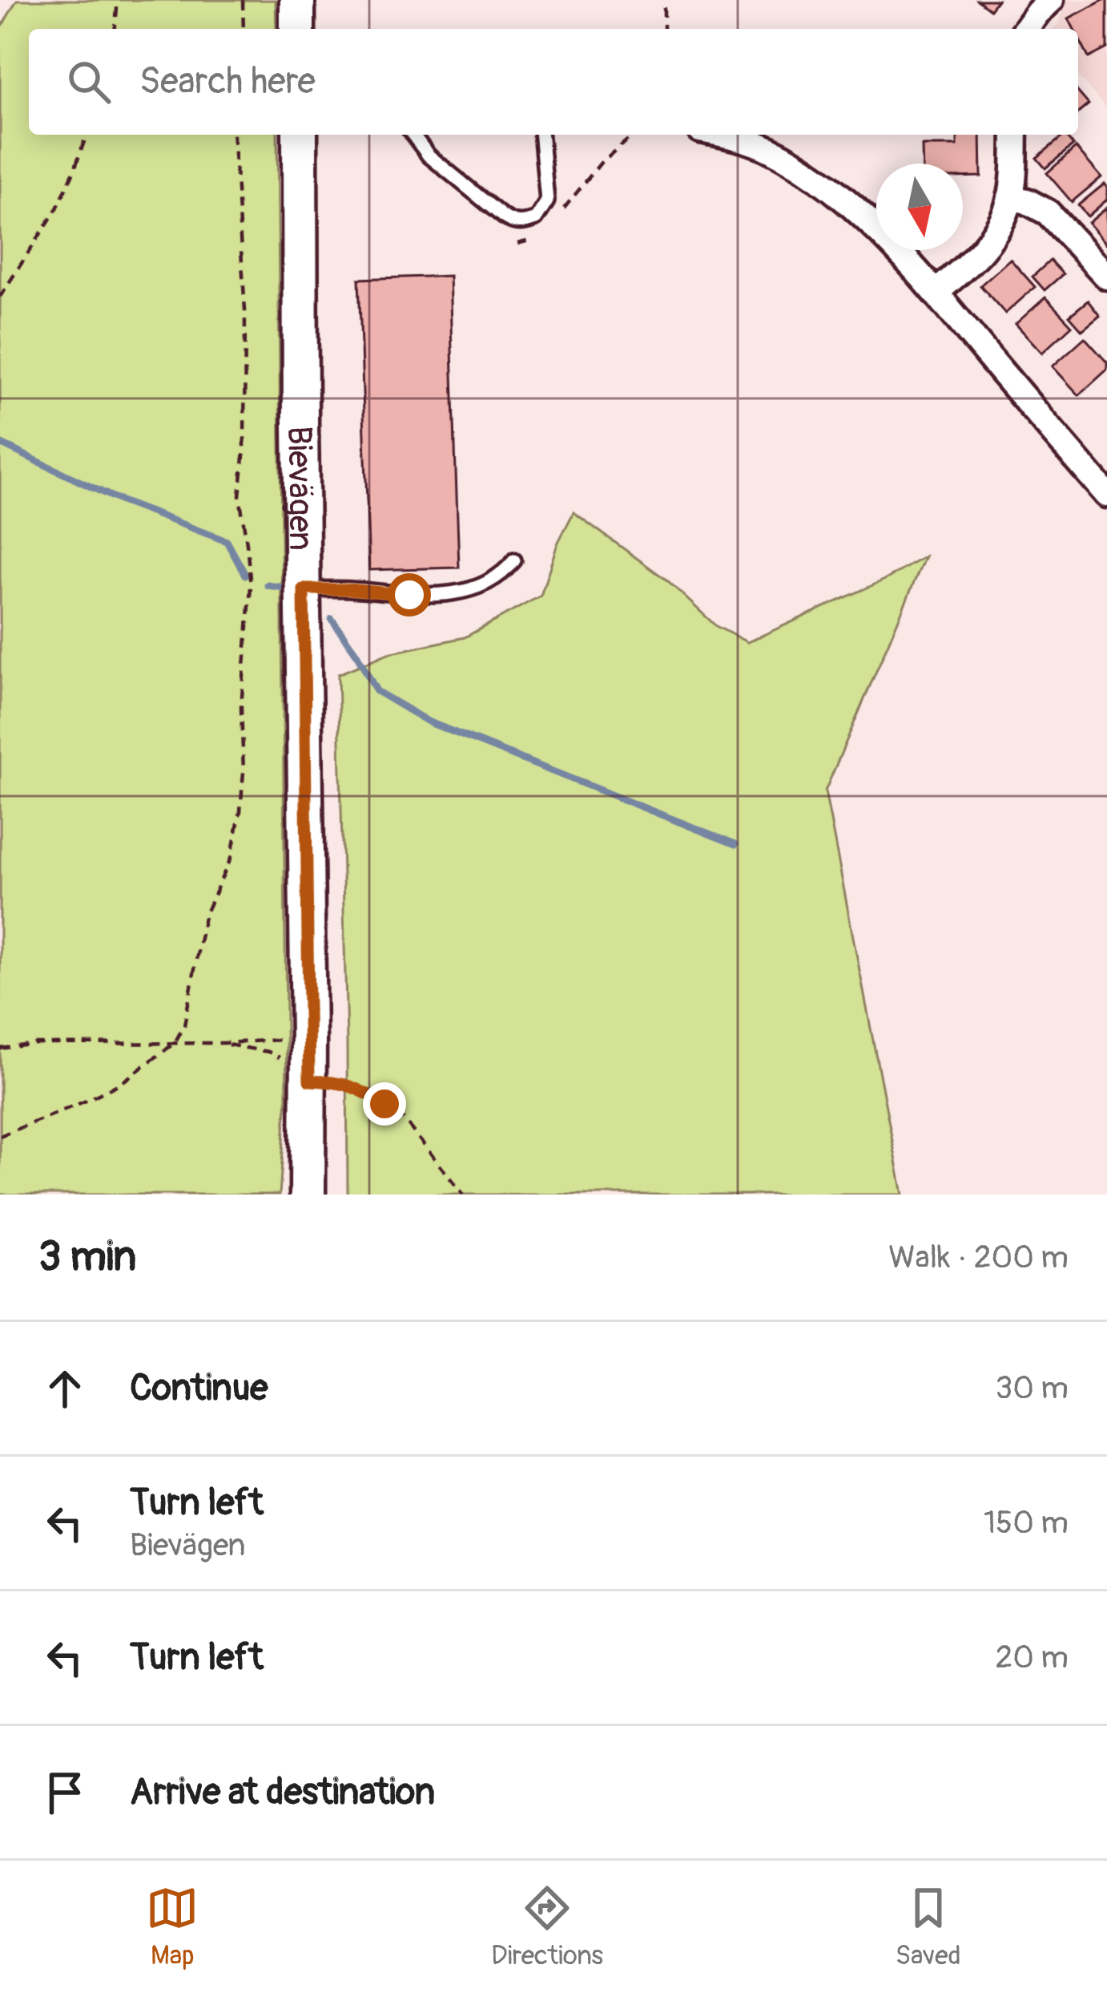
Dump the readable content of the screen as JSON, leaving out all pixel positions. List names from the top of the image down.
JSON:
{
  "streets": {
    "street": ["Bievägen"]
  },
  "north": "bottom",
  "page": {
    "search": "Search here",
    "heading": ["3 min", "Walk · 200 m"],
    "list": [
      ["Continue", "30 m"],
      ["Turn left", "Bievägen", "150 m"],
      ["Turn left", "20 m"],
      "Arrive at destination"
    ],
    "nav": ["Map", "Directions", "Saved"]
  }
}
